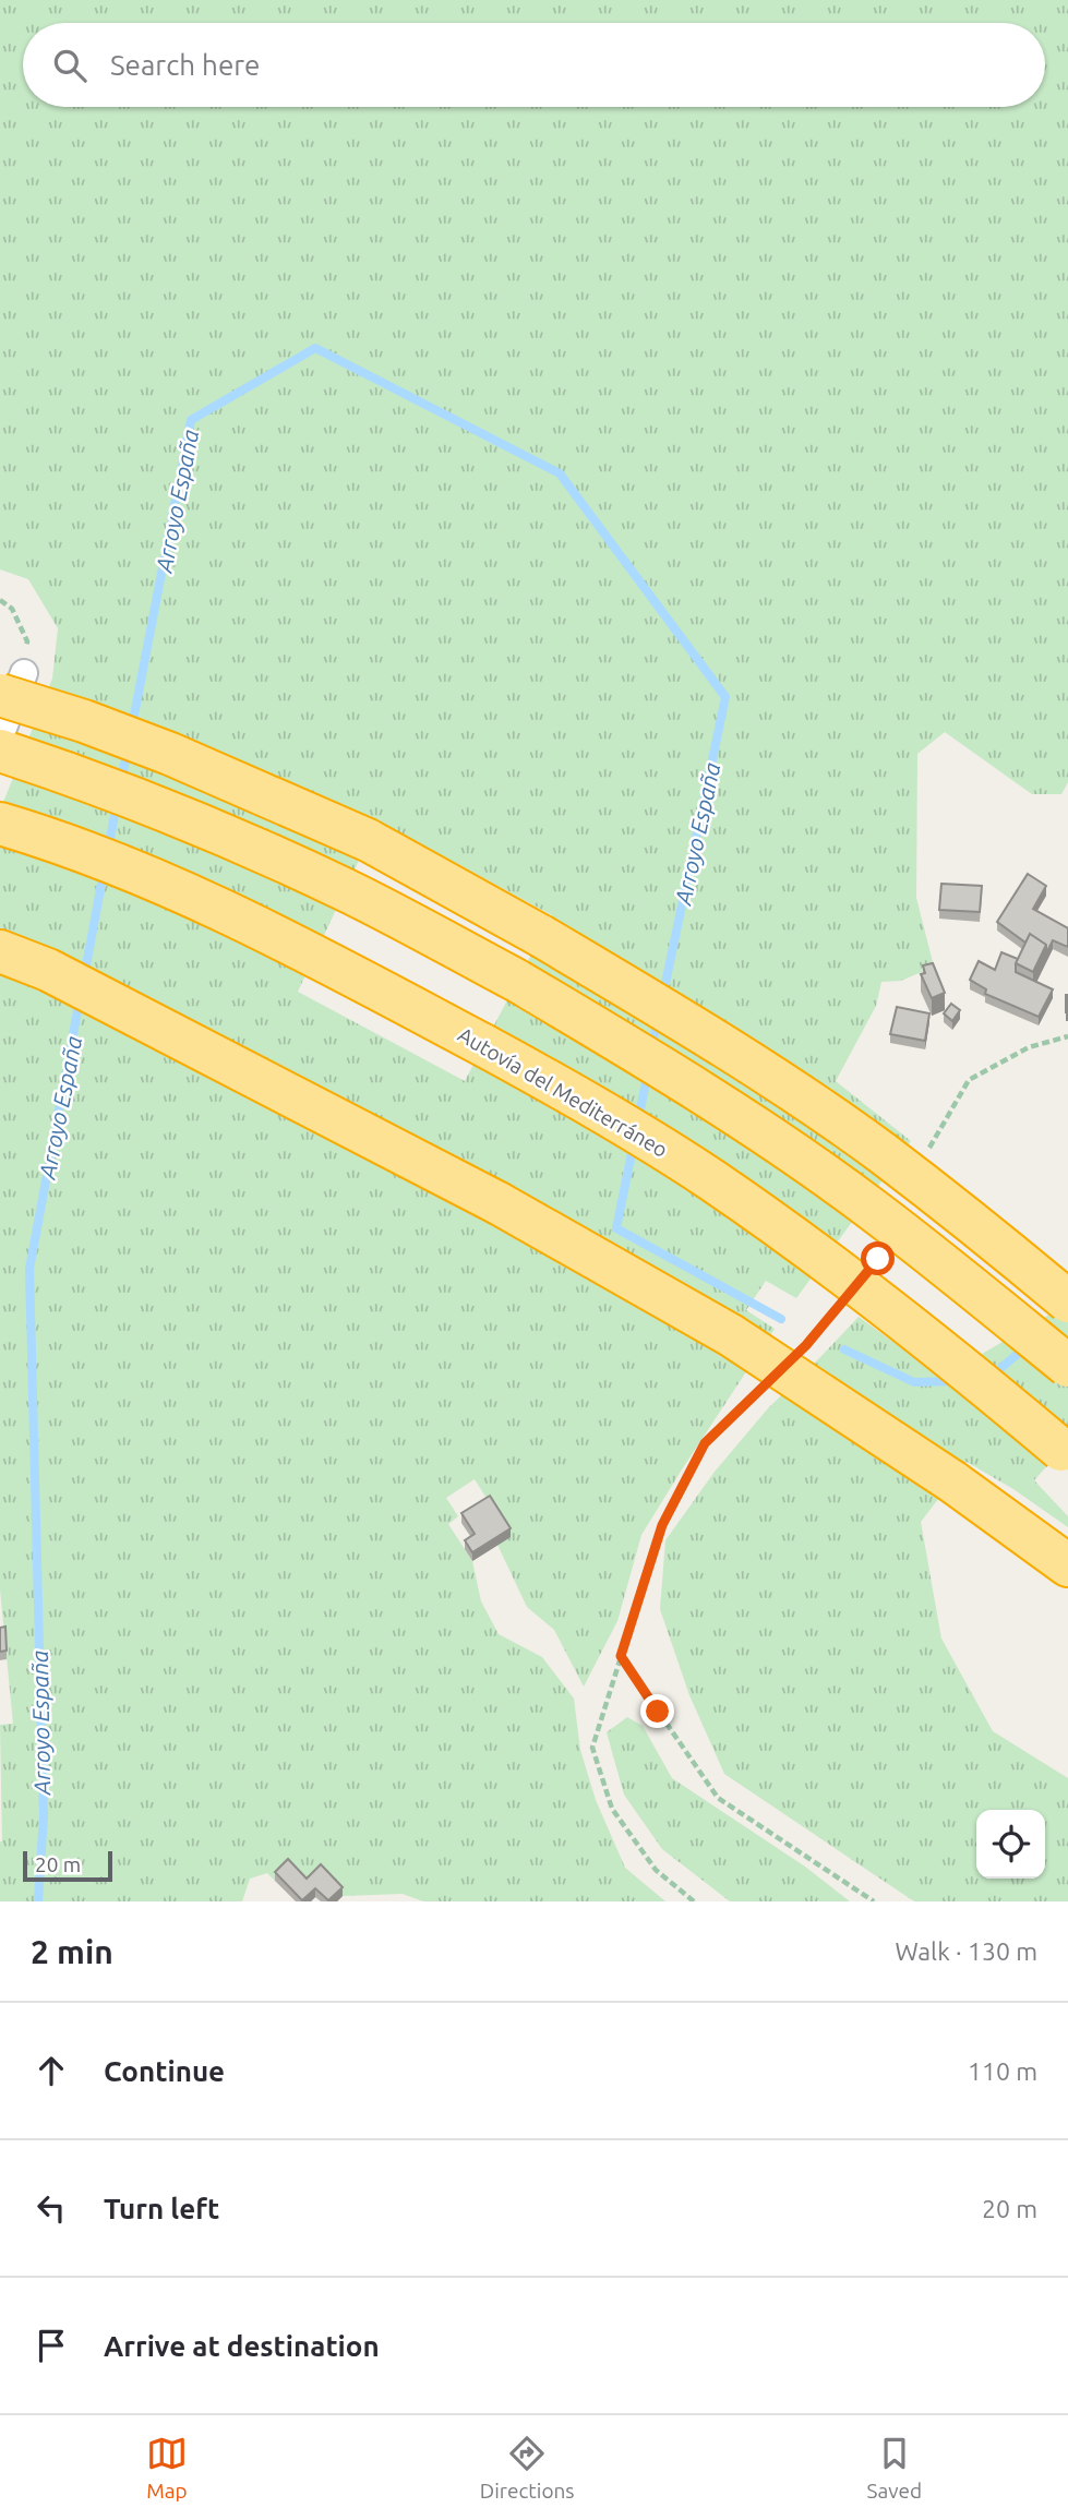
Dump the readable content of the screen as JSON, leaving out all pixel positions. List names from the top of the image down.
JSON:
{
  "streets": {
    "highway": ["Autovía del Mediterráneo"]
  },
  "water": ["Arroyo España"],
  "scale_bar": "20 m",
  "page": {
    "search": "Search here",
    "scale": "20 m",
    "heading": ["2 min", "Walk · 130 m"],
    "list": [
      ["Continue", "110 m"],
      ["Turn left", "20 m"],
      "Arrive at destination"
    ],
    "nav": ["Map", "Directions", "Saved"]
  }
}
